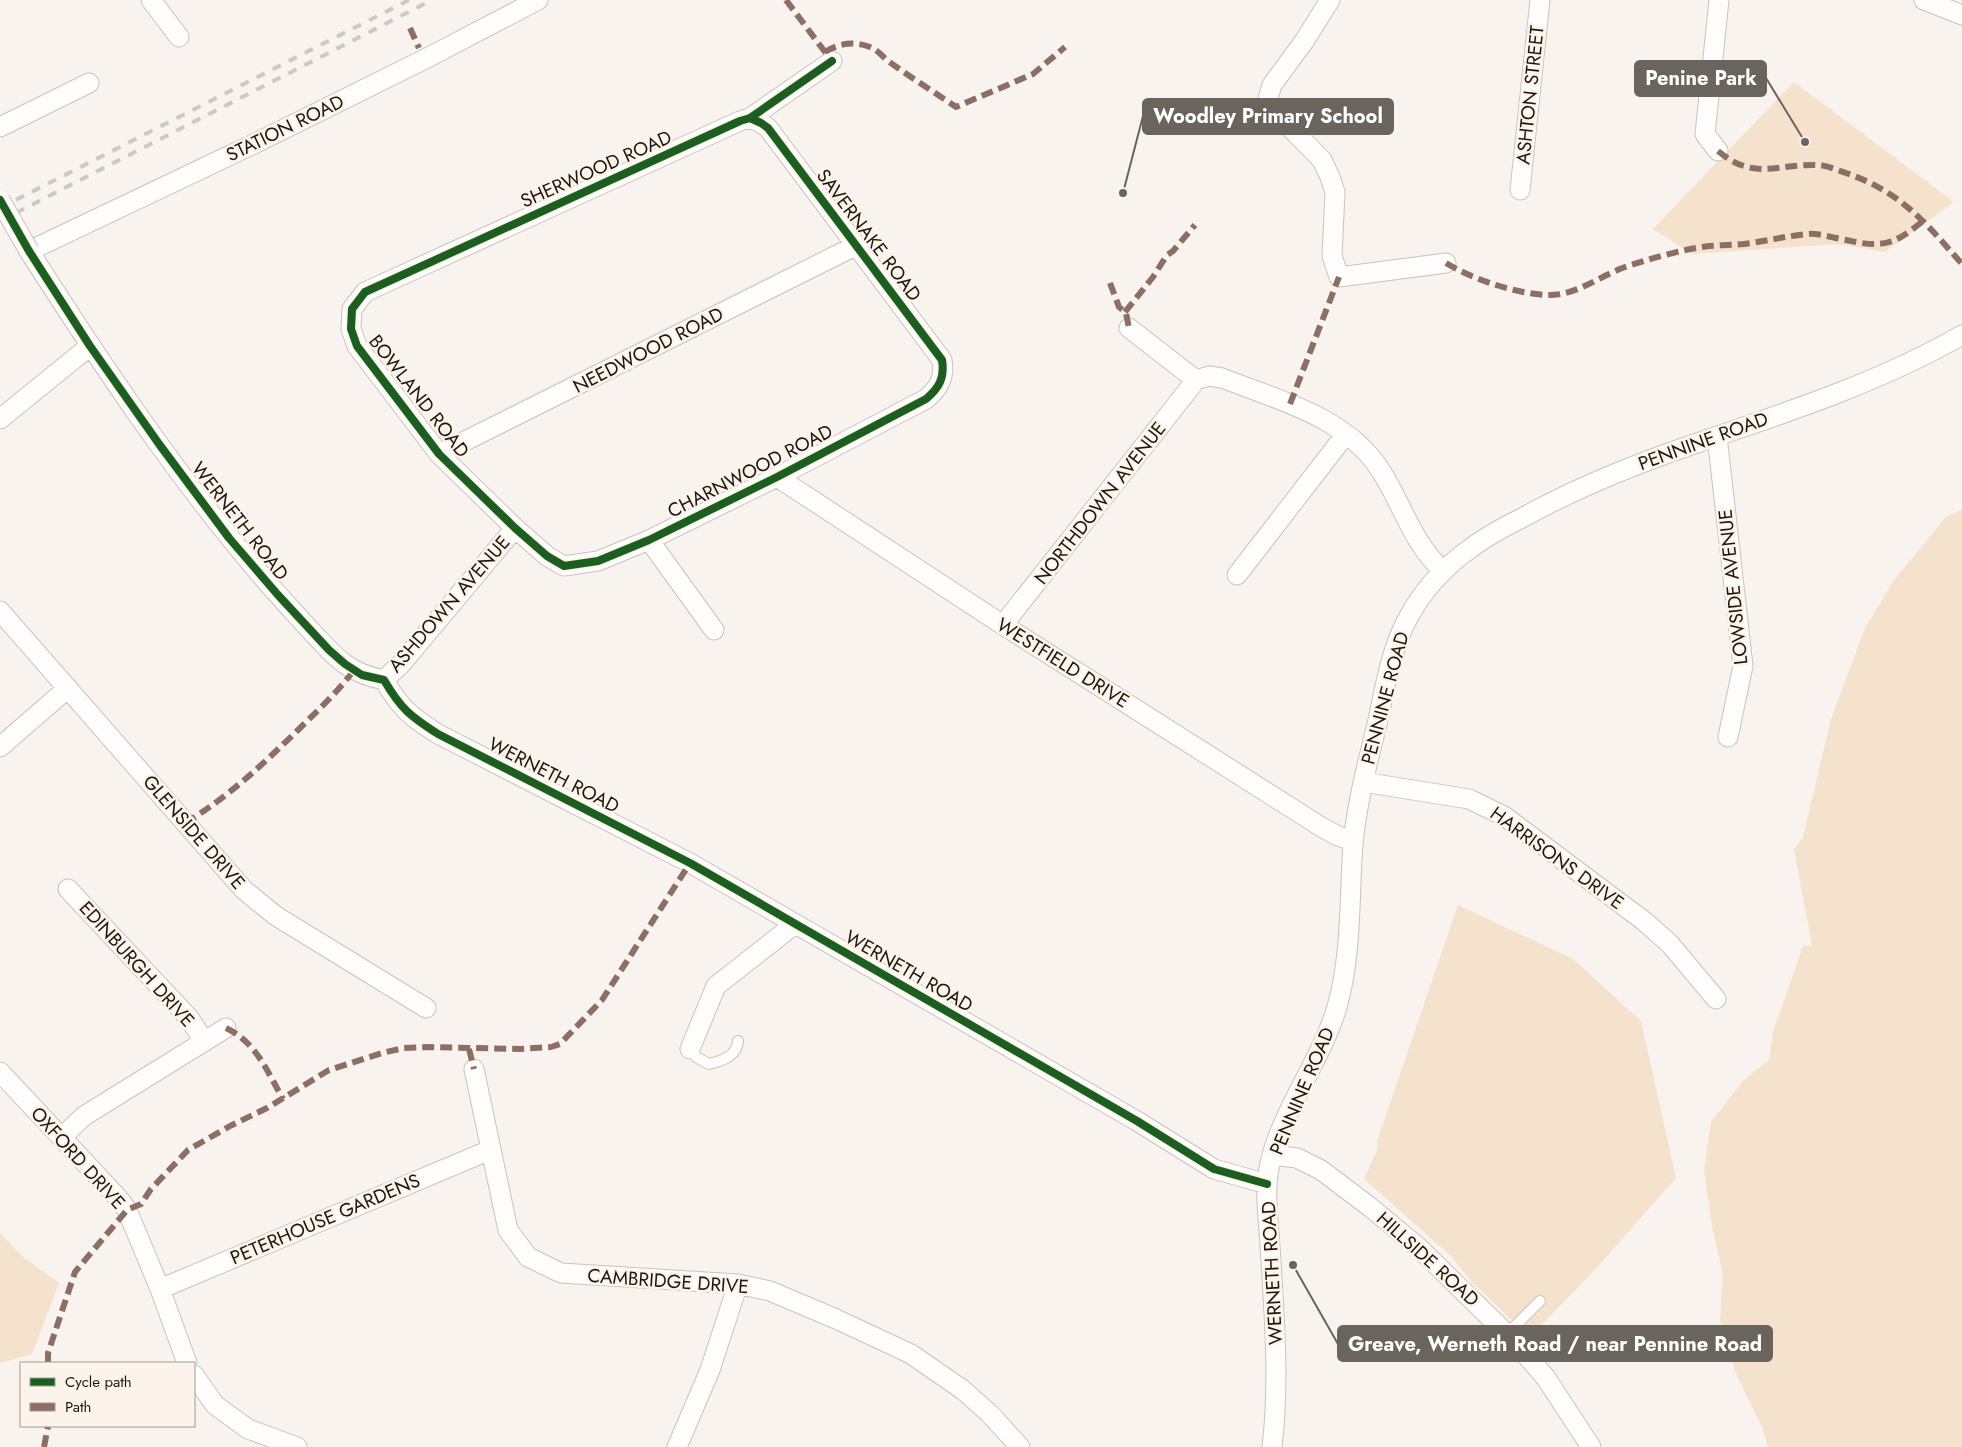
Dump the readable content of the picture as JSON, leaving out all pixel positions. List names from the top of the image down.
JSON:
{
  "streets": {
    "street": [
      "ASHTON STREET",
      "STATION ROAD",
      "SHERWOOD ROAD",
      "SAVERNAKE ROAD",
      "NEEDWOOD ROAD",
      "BOWLAND ROAD",
      "PENNINE ROAD",
      "CHARNWOOD ROAD",
      "NORTHDOWN AVENUE",
      "WERNETH ROAD",
      "LOWSIDE AVENUE",
      "ASHDOWN AVENUE",
      "WESTFIELD DRIVE",
      "GLENSIDE DRIVE",
      "HARRISONS DRIVE",
      "EDINBURGH DRIVE",
      "OXFORD DRIVE",
      "PETERHOUSE GARDENS",
      "HILLSIDE ROAD",
      "CAMBRIDGE DRIVE"
    ]
  },
  "crossings": [
    ["STATION ROAD", "WERNETH ROAD"],
    ["SHERWOOD ROAD", "SAVERNAKE ROAD"],
    ["SHERWOOD ROAD", "BOWLAND ROAD"],
    ["SAVERNAKE ROAD", "NEEDWOOD ROAD"],
    ["SAVERNAKE ROAD", "CHARNWOOD ROAD"],
    ["NEEDWOOD ROAD", "BOWLAND ROAD"],
    ["BOWLAND ROAD", "CHARNWOOD ROAD"],
    ["BOWLAND ROAD", "ASHDOWN AVENUE"],
    ["PENNINE ROAD", "WERNETH ROAD"],
    ["PENNINE ROAD", "LOWSIDE AVENUE"],
    ["PENNINE ROAD", "WESTFIELD DRIVE"],
    ["PENNINE ROAD", "HARRISONS DRIVE"],
    ["PENNINE ROAD", "HILLSIDE ROAD"],
    ["CHARNWOOD ROAD", "WESTFIELD DRIVE"],
    ["NORTHDOWN AVENUE", "WESTFIELD DRIVE"],
    ["WERNETH ROAD", "ASHDOWN AVENUE"],
    ["EDINBURGH DRIVE", "OXFORD DRIVE"],
    ["OXFORD DRIVE", "PETERHOUSE GARDENS"],
    ["PETERHOUSE GARDENS", "CAMBRIDGE DRIVE"]
  ],
  "places": ["Penine Park", "Woodley Primary School", "Greave, Werneth Road / near Pennine Road"],
  "legend": ["Cycle path", "Path"]
}
